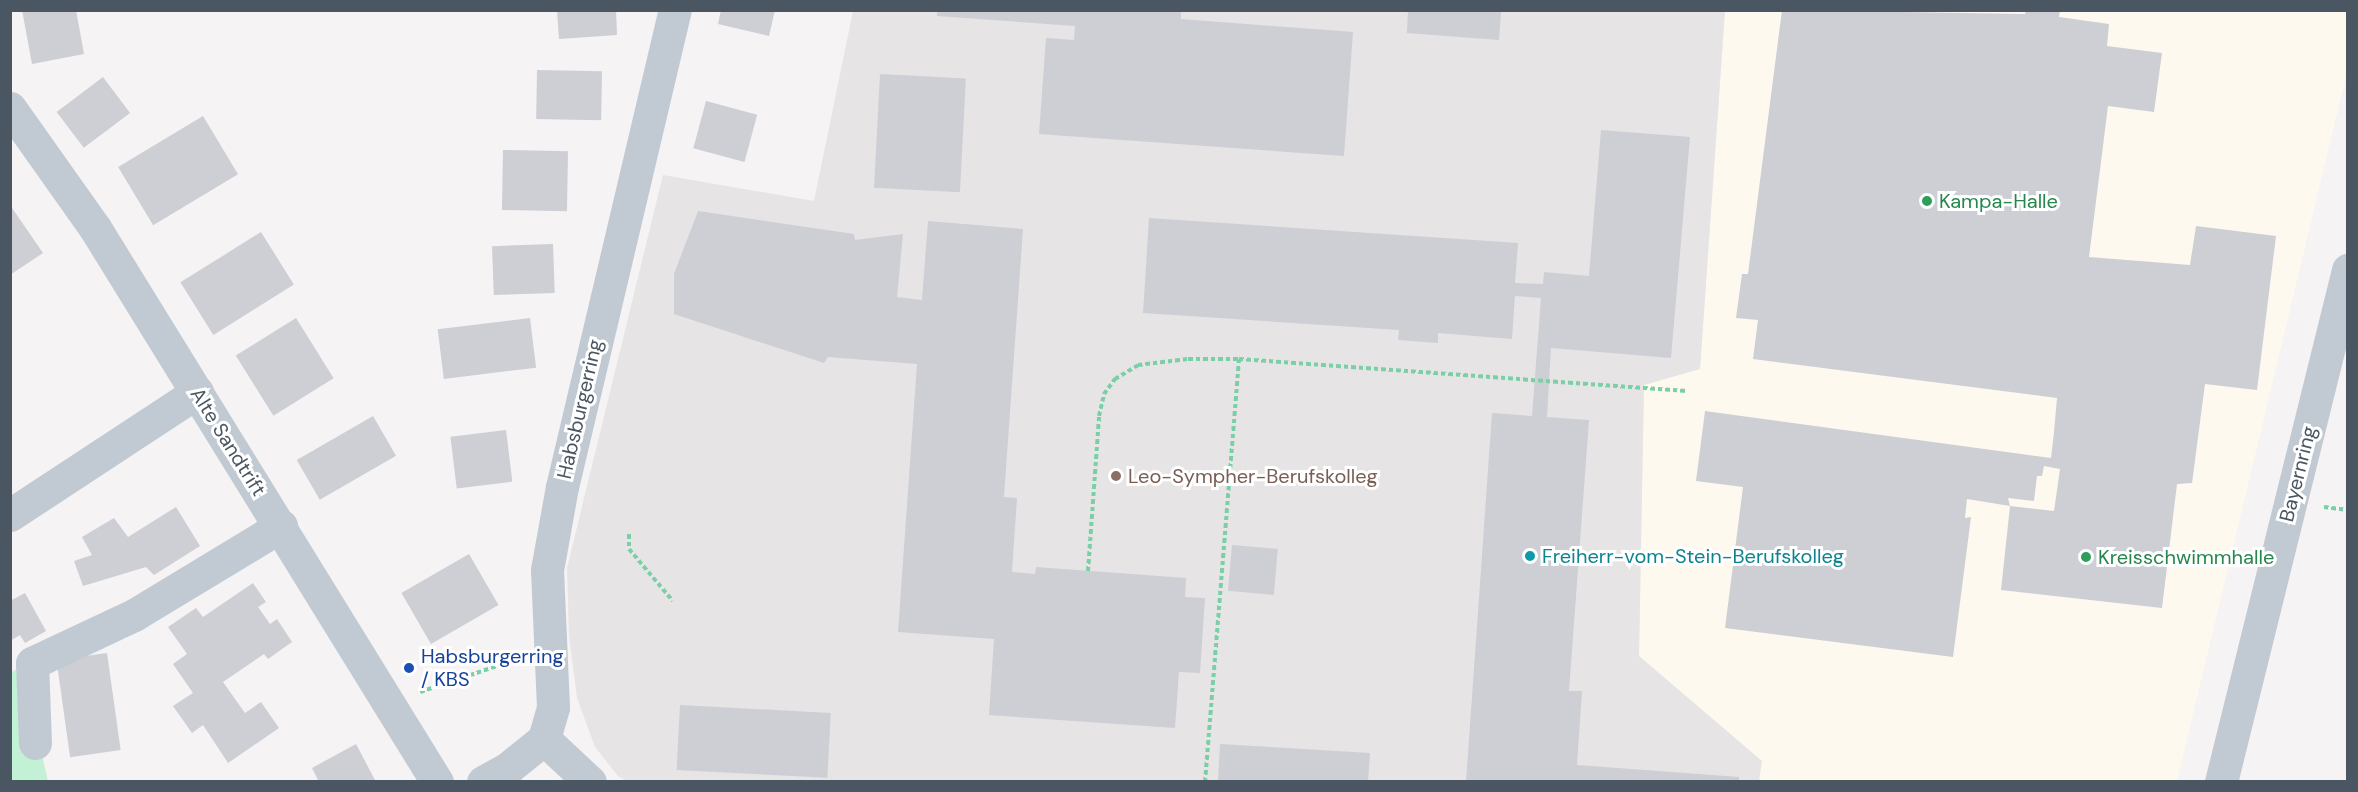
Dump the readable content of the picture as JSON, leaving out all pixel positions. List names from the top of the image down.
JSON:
{
  "streets": {
    "street": ["Habsburgerring", "Alte Sandtrift", "Bayernring"]
  },
  "places": [
    "Kampa-Halle",
    "Leo-Sympher-Berufskolleg",
    "Freiherr-vom-Stein-Berufskolleg",
    "Kreisschwimmhalle",
    "Habsburgerring / KBS"
  ]
}
